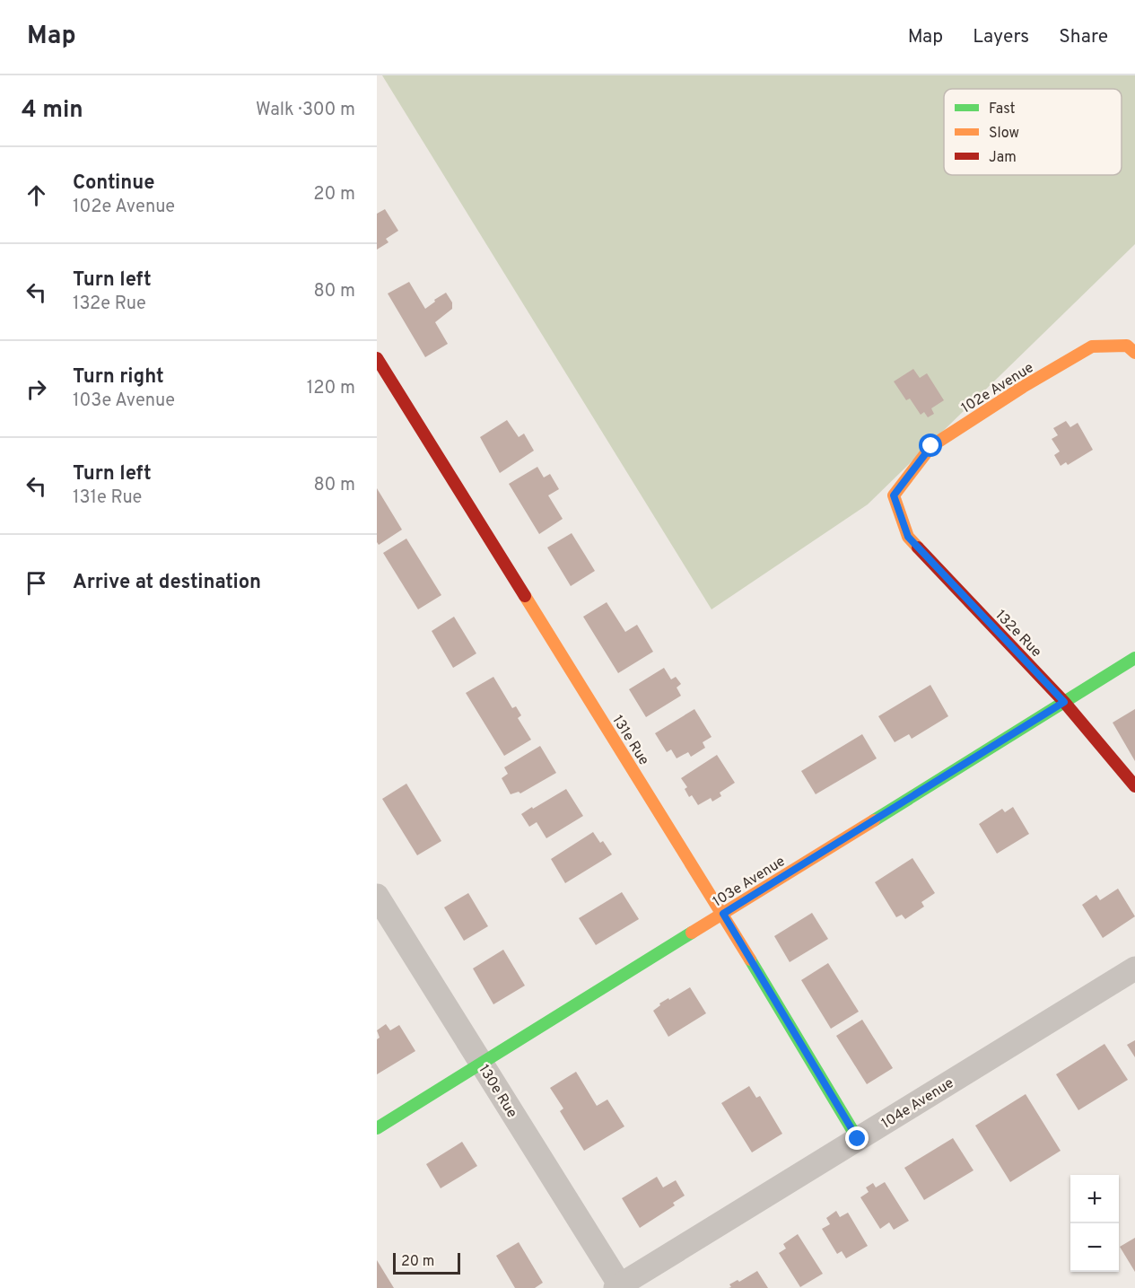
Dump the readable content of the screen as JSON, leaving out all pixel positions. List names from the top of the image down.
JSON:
{
  "streets": {
    "street": [
      "102e Avenue",
      "132e Rue",
      "131e Rue",
      "103e Avenue",
      "130e Rue",
      "104e Avenue"
    ]
  },
  "crossings": [
    ["102e Avenue", "132e Rue"],
    ["132e Rue", "103e Avenue"],
    ["131e Rue", "103e Avenue"],
    ["131e Rue", "104e Avenue"],
    ["103e Avenue", "130e Rue"],
    ["130e Rue", "104e Avenue"]
  ],
  "legend": ["Fast", "Slow", "Jam"],
  "scale_bar": "20 m",
  "page": {
    "header": "Map",
    "nav": ["Map", "Layers", "Share"],
    "heading": ["4 min", "Walk · 300 m"],
    "list": [
      ["Continue", "102e Avenue", "20 m"],
      ["Turn left", "132e Rue", "80 m"],
      ["Turn right", "103e Avenue", "120 m"],
      ["Turn left", "131e Rue", "80 m"],
      "Arrive at destination"
    ],
    "map_buttons": ["+", "−"],
    "scale": "20 m"
  }
}
